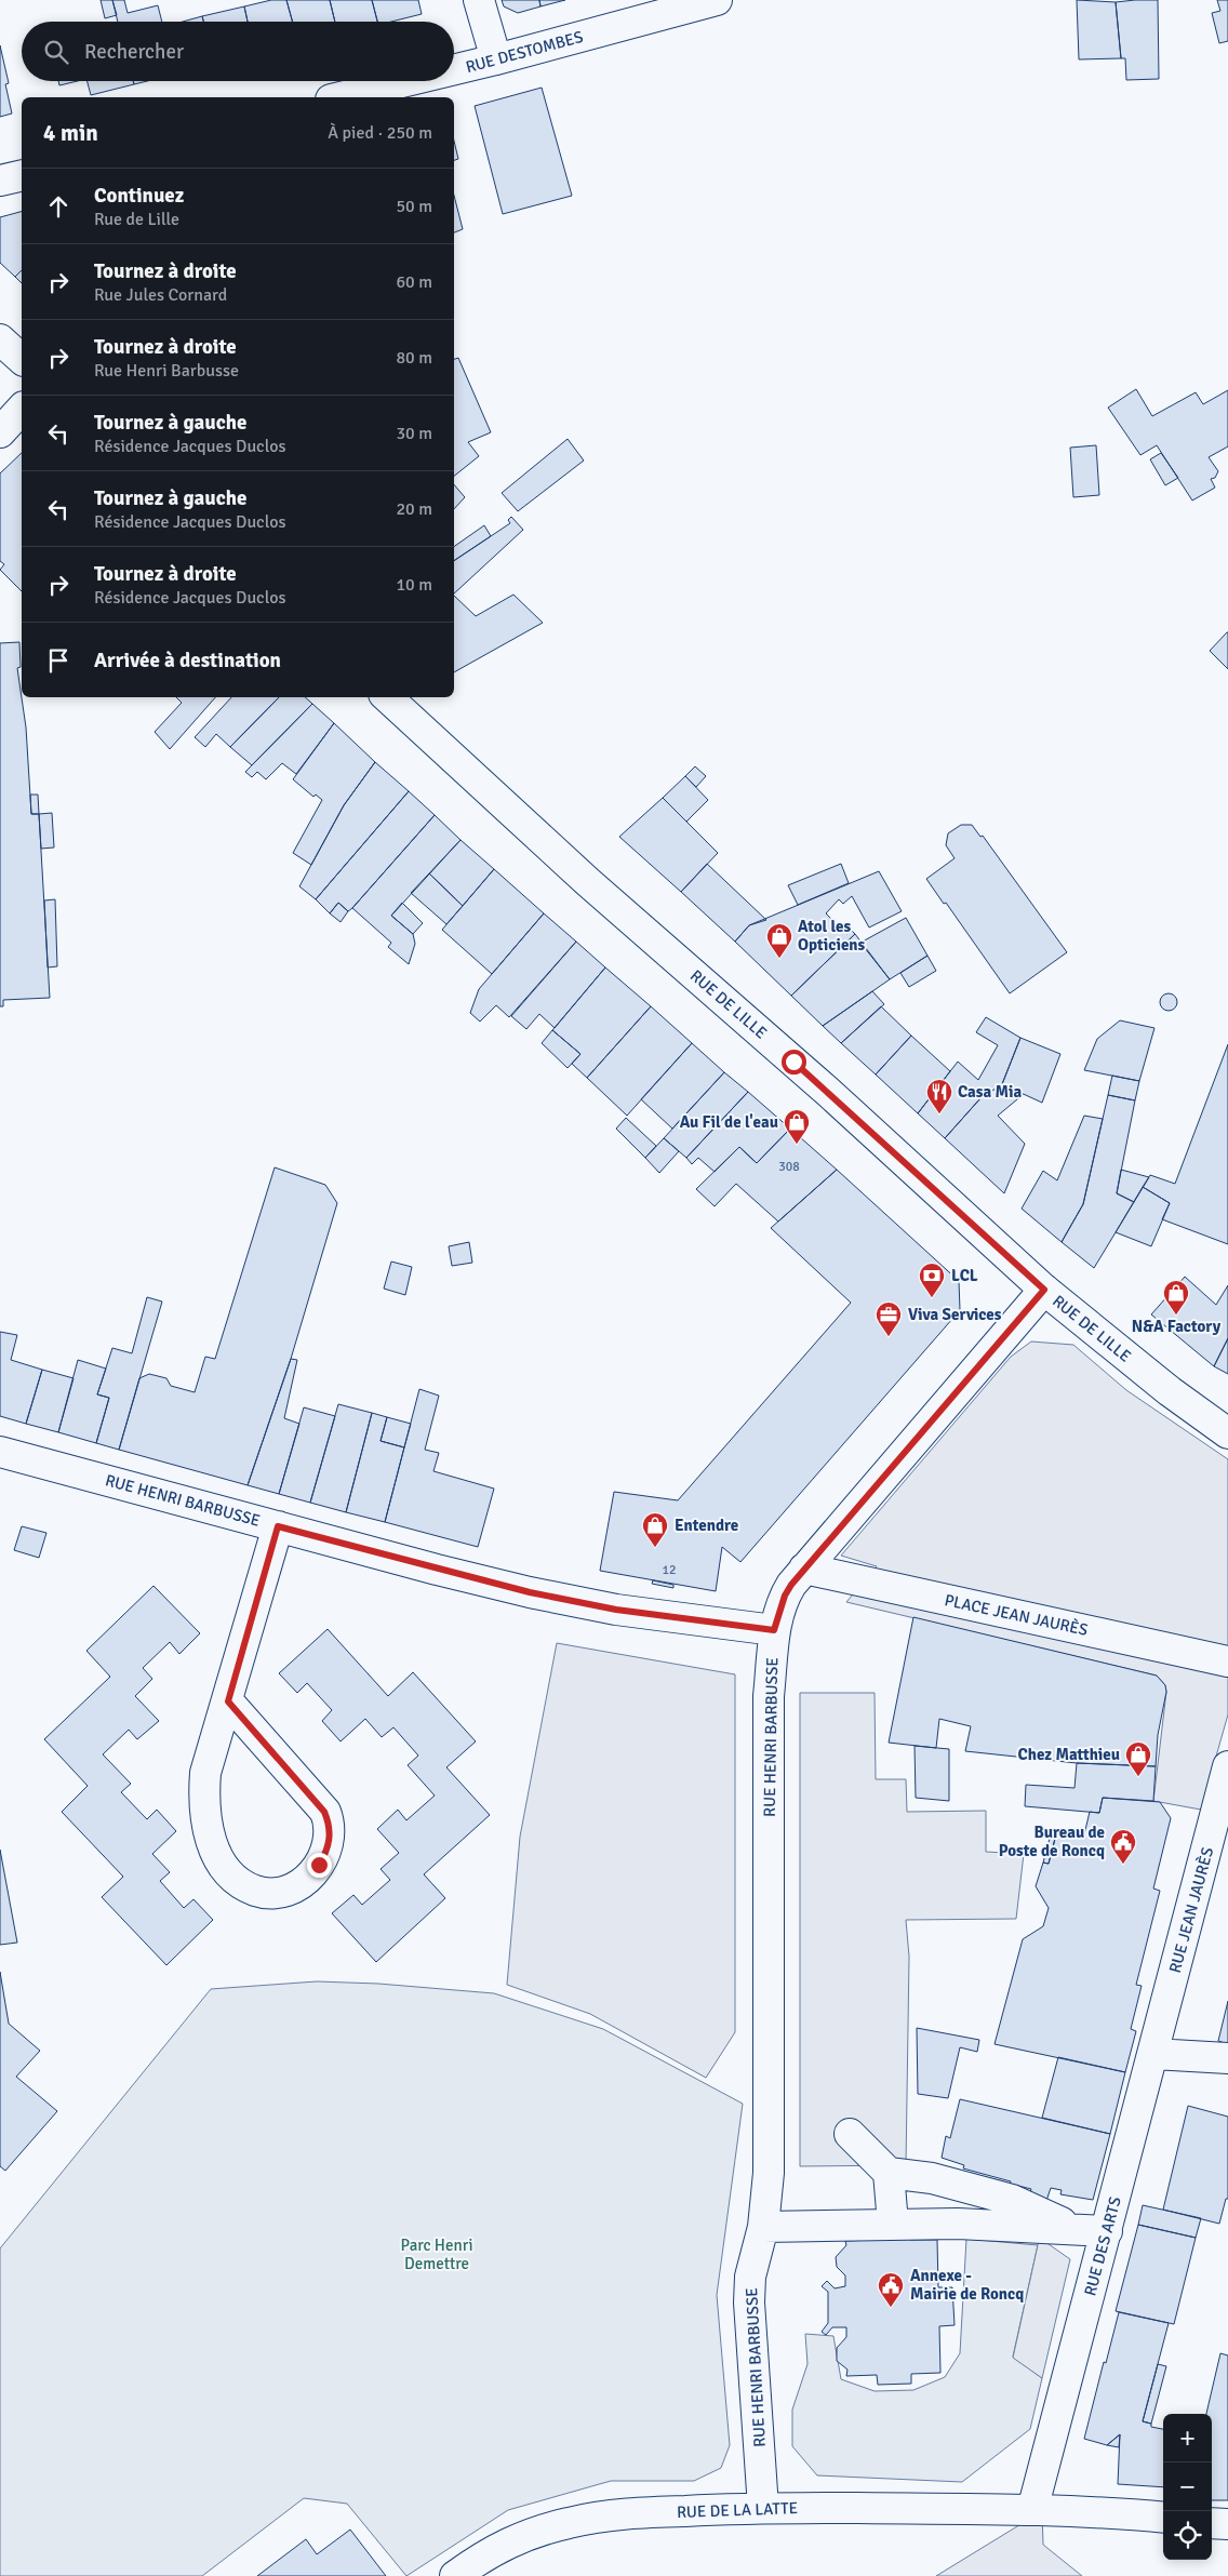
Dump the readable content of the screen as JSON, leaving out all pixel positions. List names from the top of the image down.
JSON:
{
  "streets": {
    "street": [
      "RUE DESTOMBES",
      "RUE DE LILLE",
      "RUE HENRI BARBUSSE",
      "PLACE JEAN JAURÈS",
      "RUE JEAN JAURÈS",
      "RUE DES ARTS",
      "RUE DE LA LATTE"
    ]
  },
  "crossings": [
    ["RUE HENRI BARBUSSE", "RUE DE LA LATTE"],
    ["RUE JEAN JAURÈS", "RUE DES ARTS"],
    ["RUE DES ARTS", "RUE DE LA LATTE"]
  ],
  "parks": ["Parc Henri Demettre"],
  "places": {
    "shop": [
      "Atol les Opticiens",
      "Au Fil de l'eau",
      "N&A Factory",
      "Entendre",
      "Chez Matthieu"
    ],
    "restaurant": ["Casa Mia"],
    "bank": ["LCL"],
    "office": ["Viva Services"],
    "public building": ["Bureau de Poste de Roncq", "Annexe - Mairie de Roncq"]
  },
  "house_numbers": ["308", "12"],
  "page": {
    "search": "Rechercher",
    "heading": ["4 min", "À pied · 250 m"],
    "list": [
      ["Continuez", "Rue de Lille", "50 m"],
      ["Tournez à droite", "Rue Jules Cornard", "60 m"],
      ["Tournez à droite", "Rue Henri Barbusse", "80 m"],
      ["Tournez à gauche", "Résidence Jacques Duclos", "30 m"],
      ["Tournez à gauche", "Résidence Jacques Duclos", "20 m"],
      ["Tournez à droite", "Résidence Jacques Duclos", "10 m"],
      "Arrivée à destination"
    ],
    "map_buttons": ["+", "−"]
  }
}
